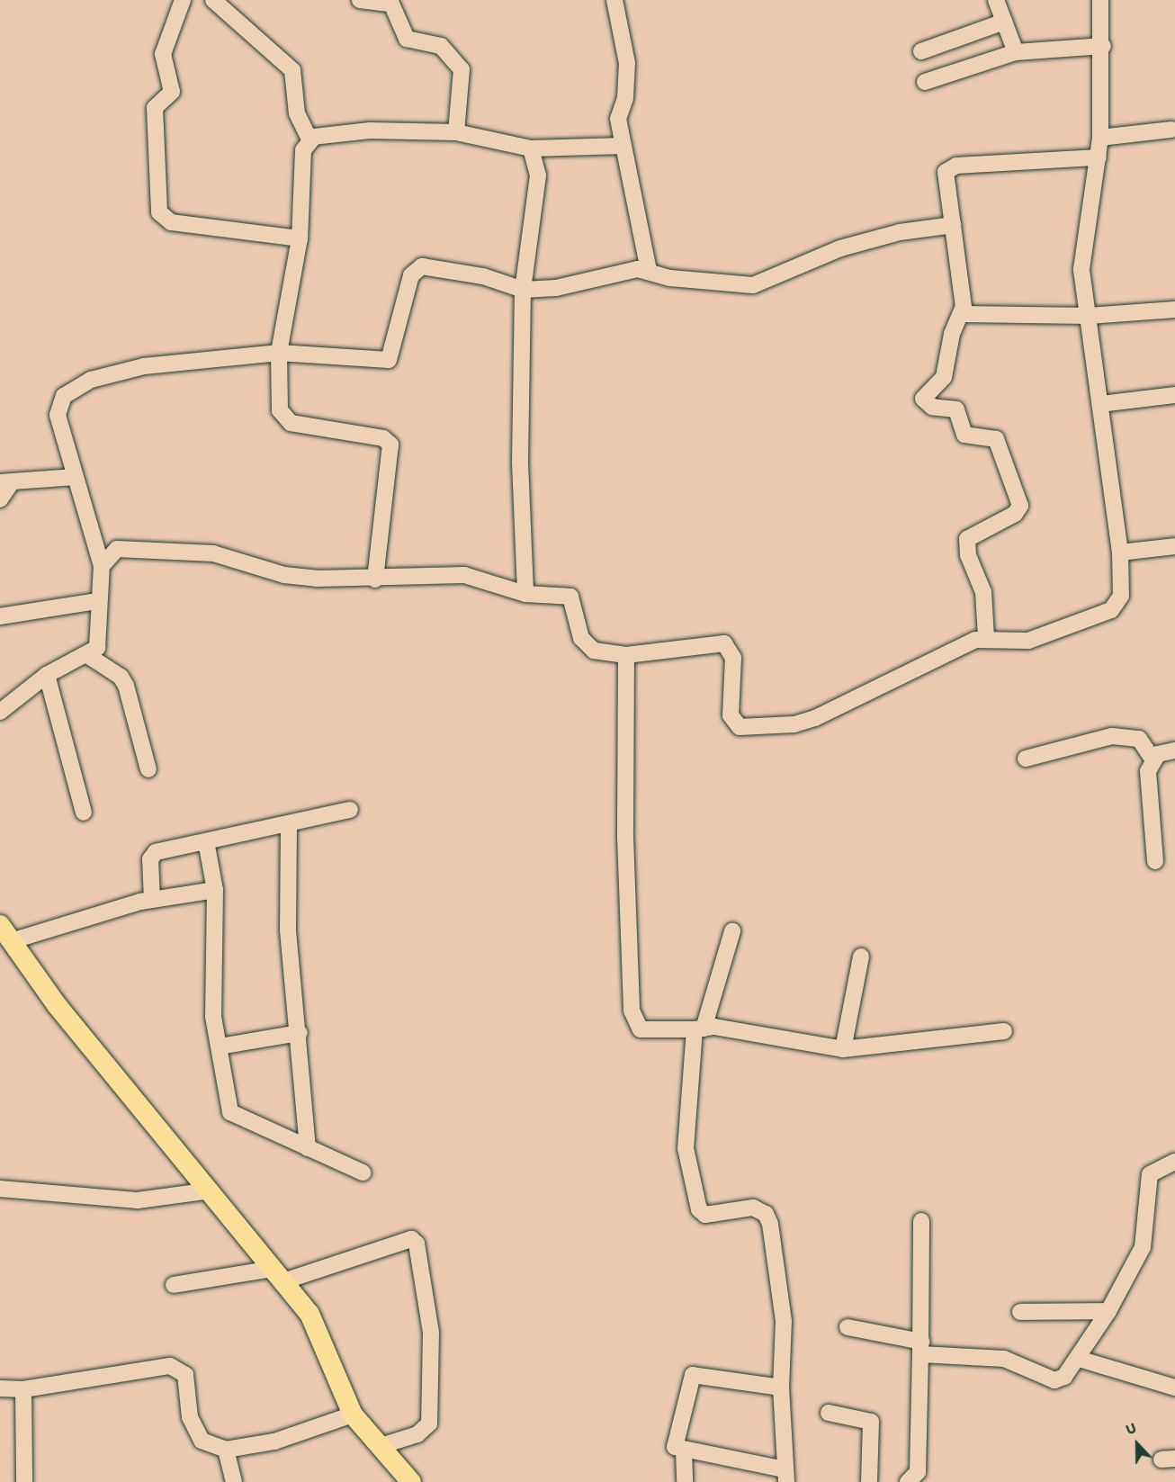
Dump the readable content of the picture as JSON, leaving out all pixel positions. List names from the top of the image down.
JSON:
{
  "north": "top"
}
